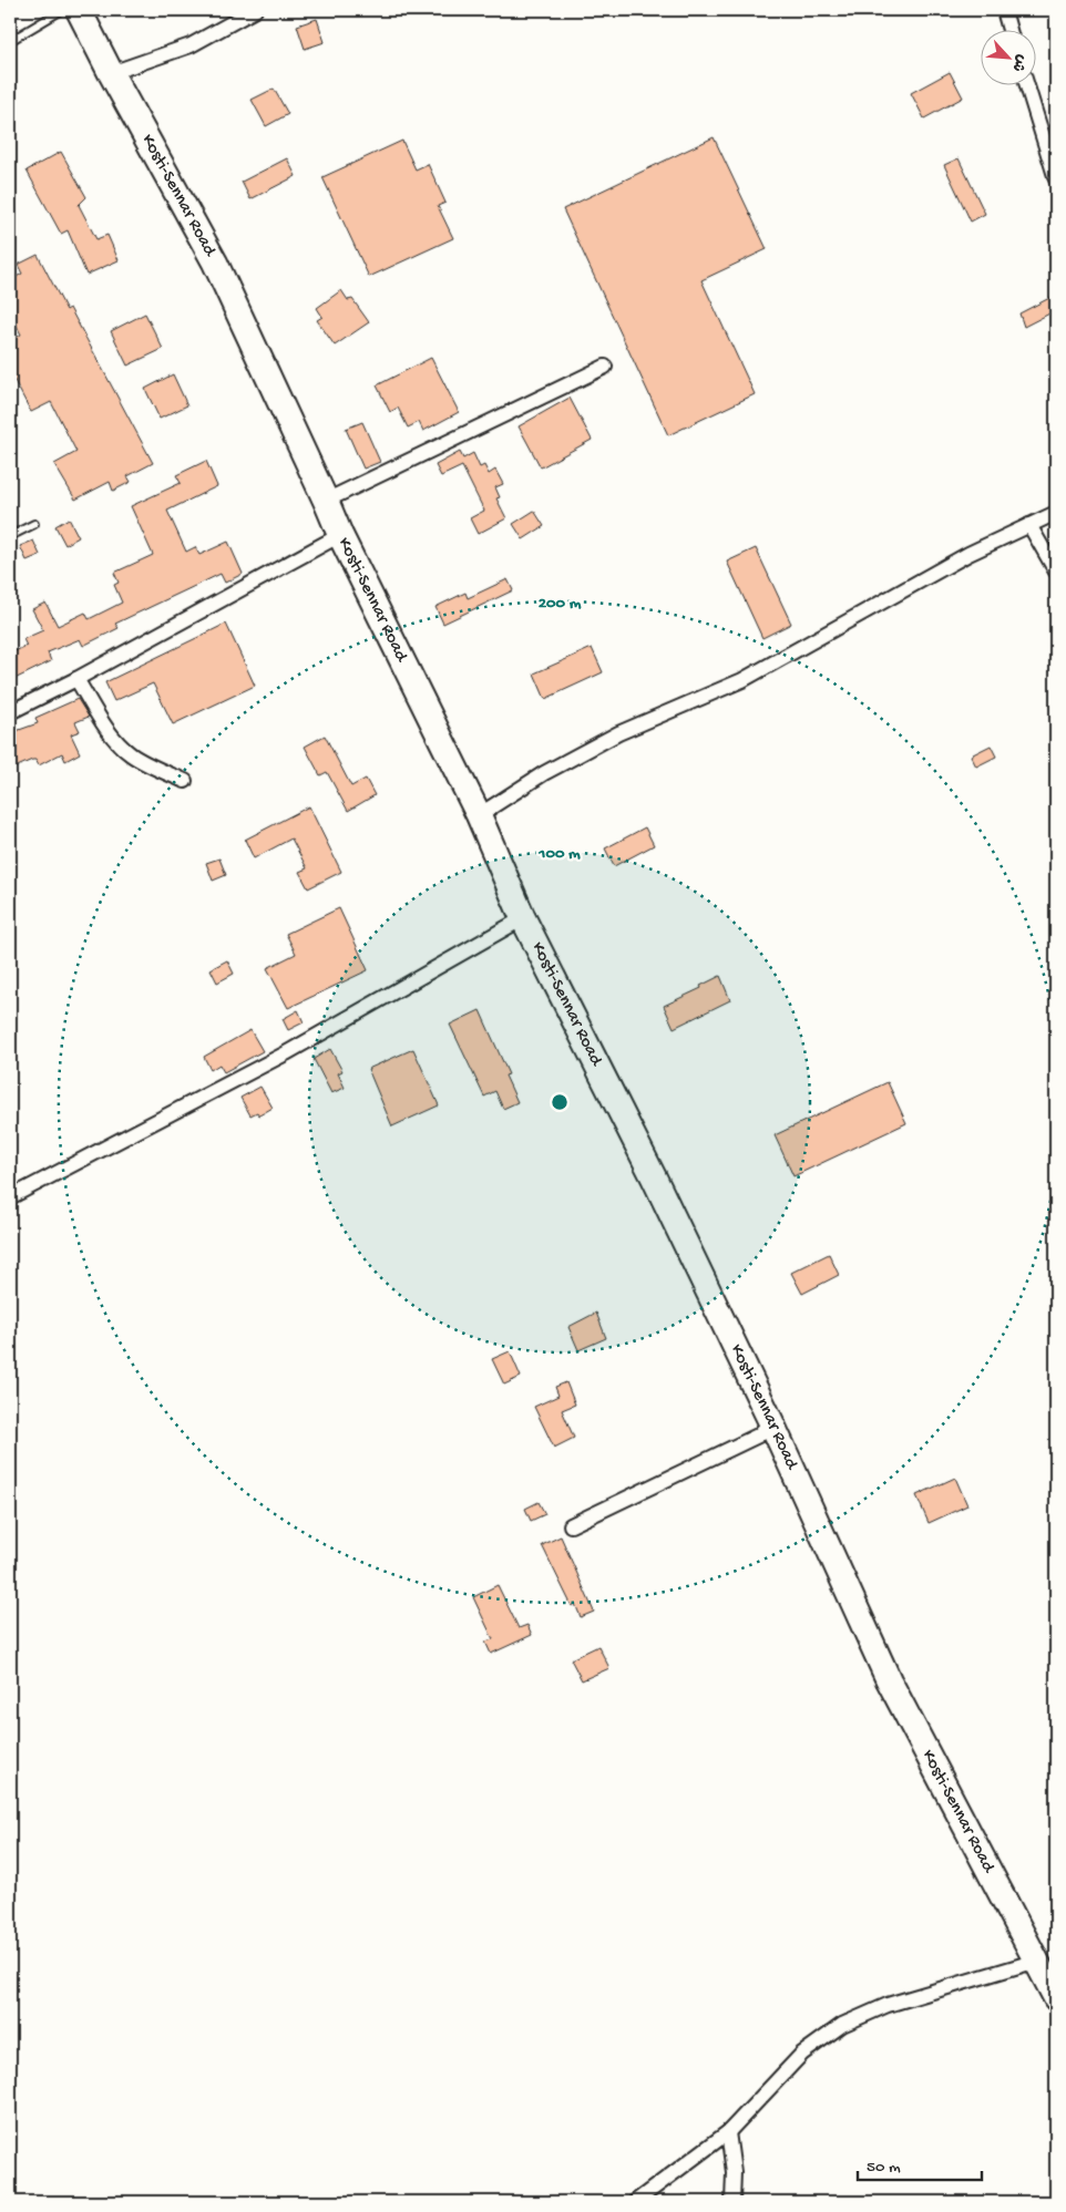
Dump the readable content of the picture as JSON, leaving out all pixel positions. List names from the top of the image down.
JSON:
{
  "streets": {
    "highway": ["Kosti-Sennar Road"]
  },
  "scale_bar": "50 m",
  "north": "bottom right",
  "rings": ["200 m", "100 m"]
}
